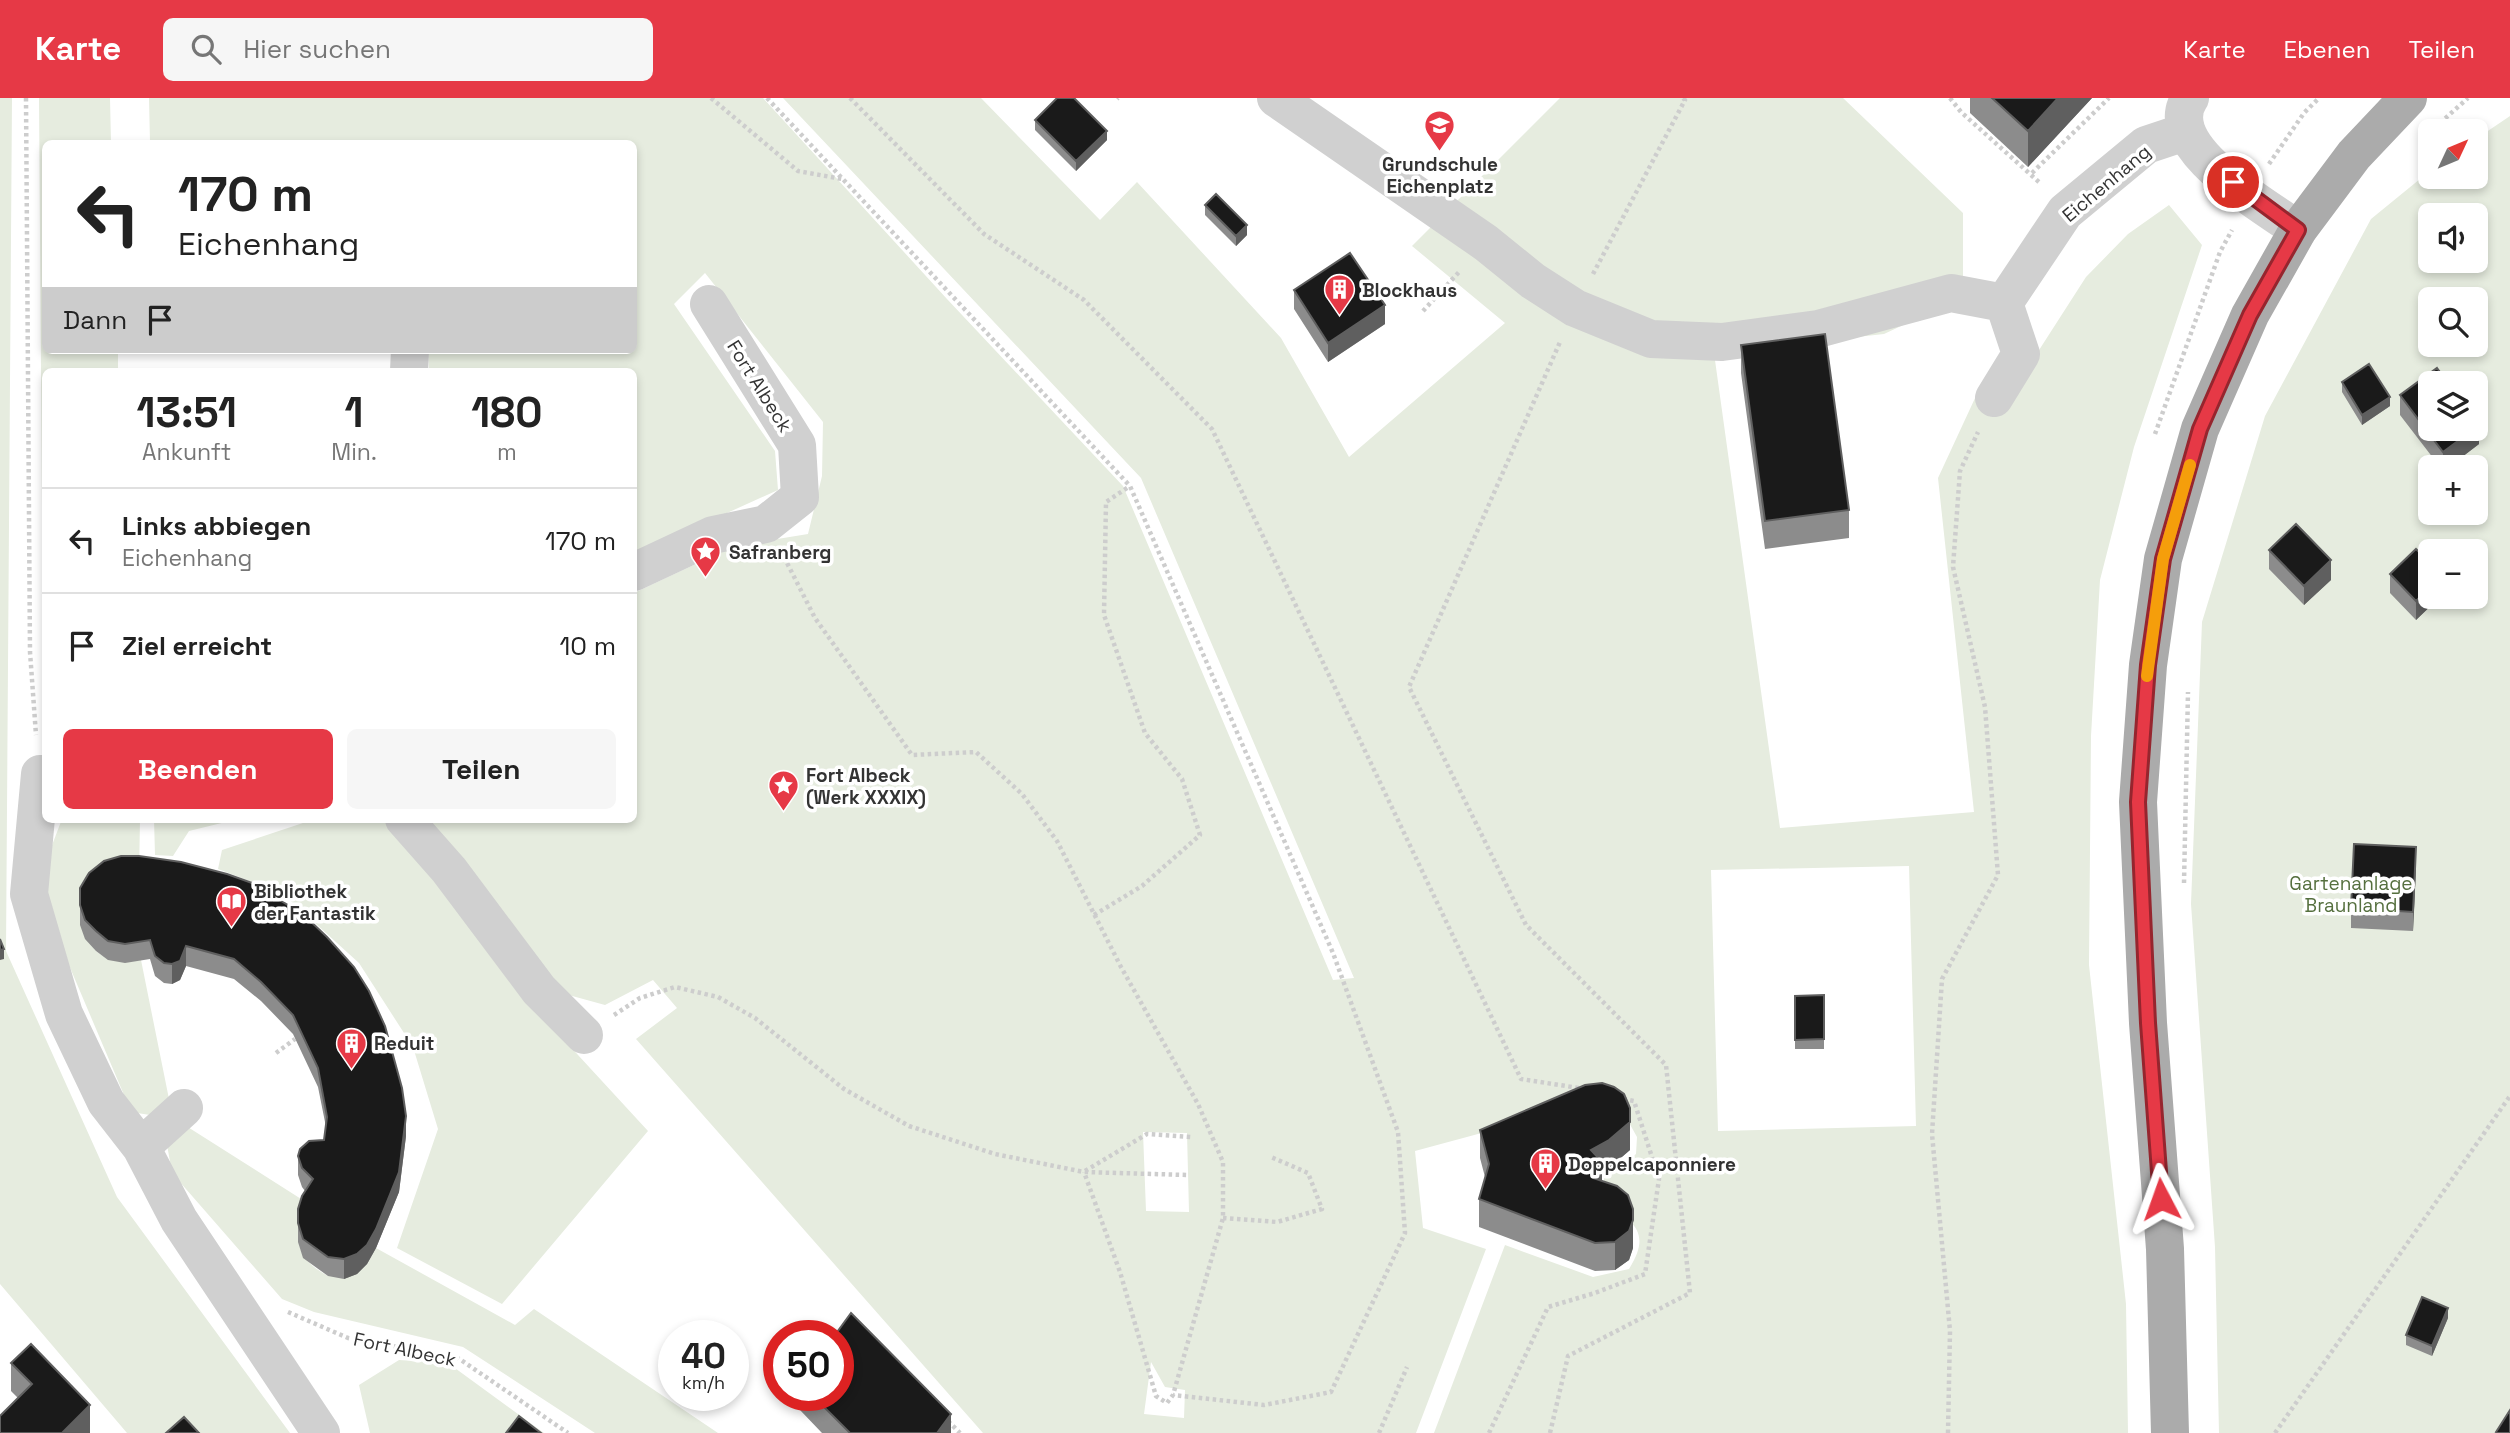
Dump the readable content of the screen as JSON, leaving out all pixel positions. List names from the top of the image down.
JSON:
{
  "streets": {
    "street": ["Eichenhang", "Fort Albeck"]
  },
  "parks": ["Gartenanlage Braunland"],
  "places": {
    "school or university": ["Grundschule Eichenplatz"],
    "building": ["Blockhaus", "Reduit", "Doppelcaponniere"],
    "place": ["Safranberg", "Fort Albeck (Werk XXXIX)"],
    "library": ["Bibliothek der Fantastik"]
  },
  "north": "top right",
  "page": {
    "header": "Karte",
    "search": "Hier suchen",
    "nav": ["Karte", "Ebenen", "Teilen"],
    "map_buttons": ["+", "−"],
    "turn": ["170 m", "Eichenhang"],
    "then": "Dann",
    "eta": [
      "13:51",
      "Ankunft",
      "1",
      "Min.",
      "180",
      "m"
    ],
    "list": [
      {
        "name": "Links abbiegen",
        "note": "Eichenhang",
        "value": "170 m"
      },
      {
        "name": "Ziel erreicht",
        "value": "10 m"
      }
    ],
    "buttons": ["Beenden", "Teilen"],
    "speed": "40 km/h",
    "limit": "50"
  }
}
